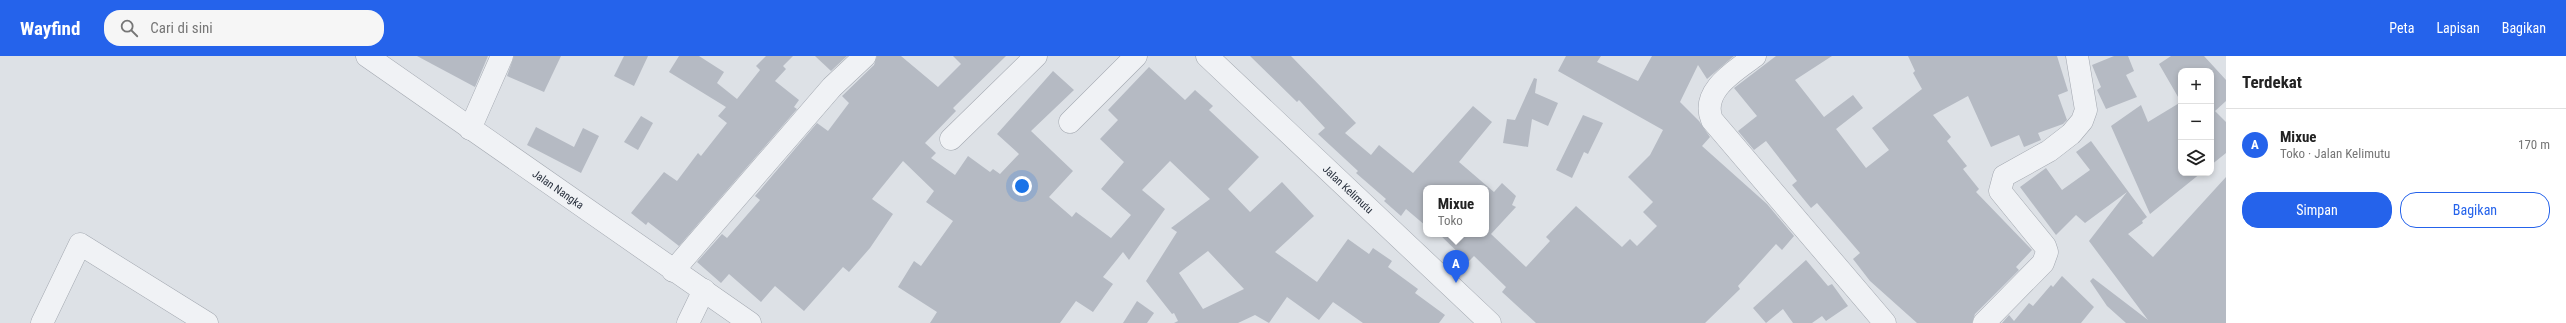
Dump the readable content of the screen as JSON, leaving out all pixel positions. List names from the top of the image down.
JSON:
{
  "streets": {
    "street": ["Jalan Kelimutu", "Jalan Nangka"]
  },
  "page": {
    "header": "Wayfind",
    "search": "Cari di sini",
    "nav": ["Peta", "Lapisan", "Bagikan"],
    "heading": "Terdekat",
    "map_buttons": ["+", "−"],
    "list": [
      {
        "mark": "A",
        "name": "Mixue",
        "note": "Toko · Jalan Kelimutu",
        "value": "170 m"
      }
    ],
    "buttons": ["Simpan", "Bagikan"],
    "popup": ["Mixue", "Toko"],
    "pins": "A"
  }
}
